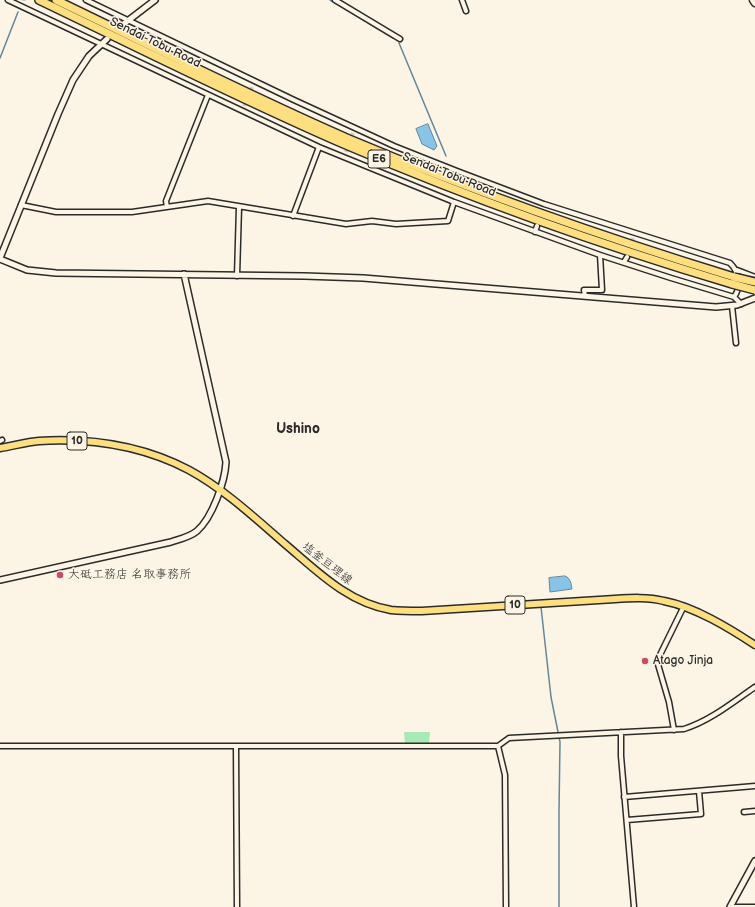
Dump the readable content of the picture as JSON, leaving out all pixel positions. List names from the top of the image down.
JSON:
{
  "streets": {
    "highway": ["Sendai-Tobu Road", "E6"],
    "main road": ["10", "塩釜亘理線"]
  },
  "districts": ["Ushino"],
  "places": ["大砥工務店 名取事務所", "Atago Jinja"]
}
